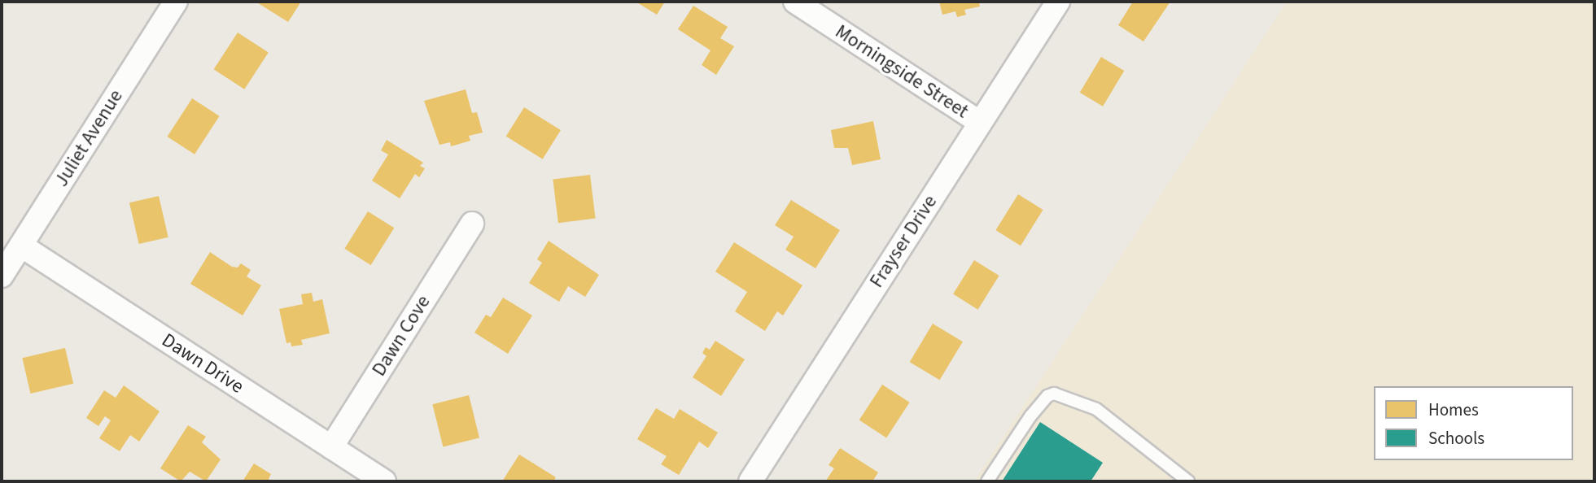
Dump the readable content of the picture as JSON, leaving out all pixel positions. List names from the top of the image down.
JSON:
{
  "streets": {
    "street": [
      "Morningside Street",
      "Juliet Avenue",
      "Frayser Drive",
      "Dawn Cove",
      "Dawn Drive"
    ]
  },
  "crossings": [
    ["Morningside Street", "Frayser Drive"],
    ["Juliet Avenue", "Dawn Drive"],
    ["Dawn Cove", "Dawn Drive"]
  ],
  "legend": ["Homes", "Schools"]
}
